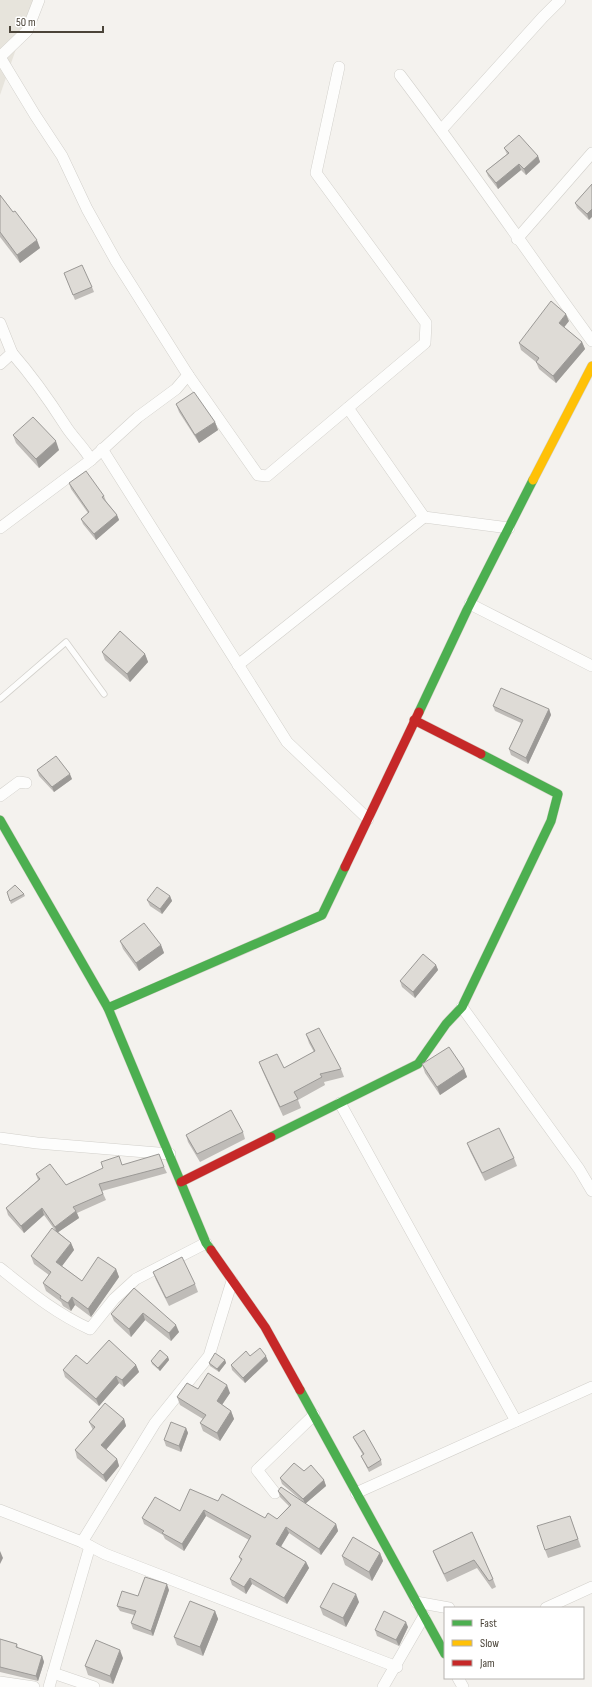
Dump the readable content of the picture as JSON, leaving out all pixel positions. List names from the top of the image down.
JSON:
{
  "legend": ["Fast", "Slow", "Jam"],
  "scale_bar": "50 m"
}
